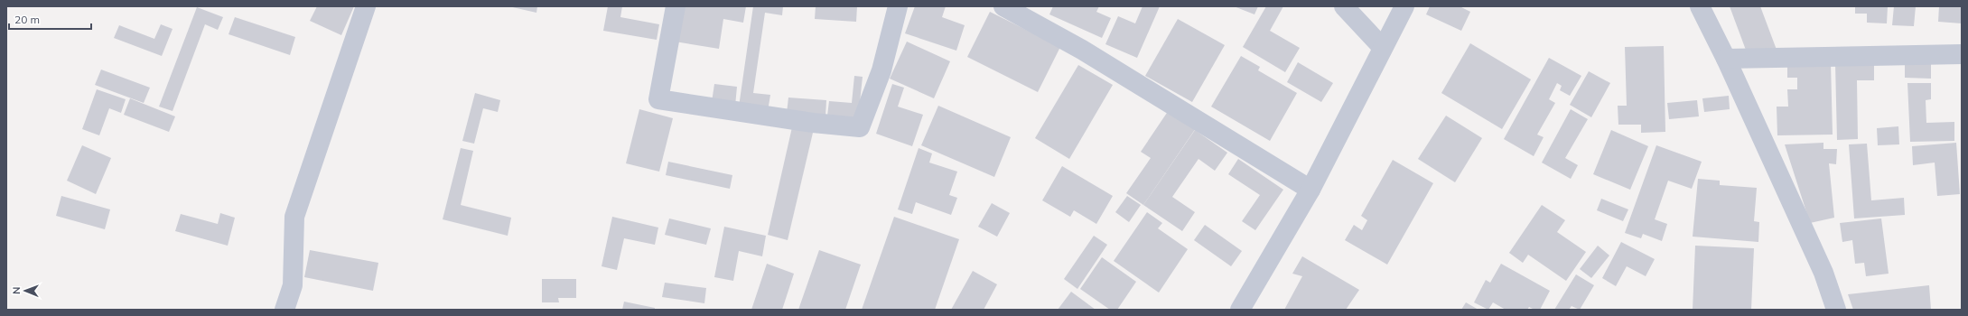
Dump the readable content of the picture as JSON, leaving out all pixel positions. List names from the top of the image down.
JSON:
{
  "scale_bar": "20 m",
  "north": "left"
}
